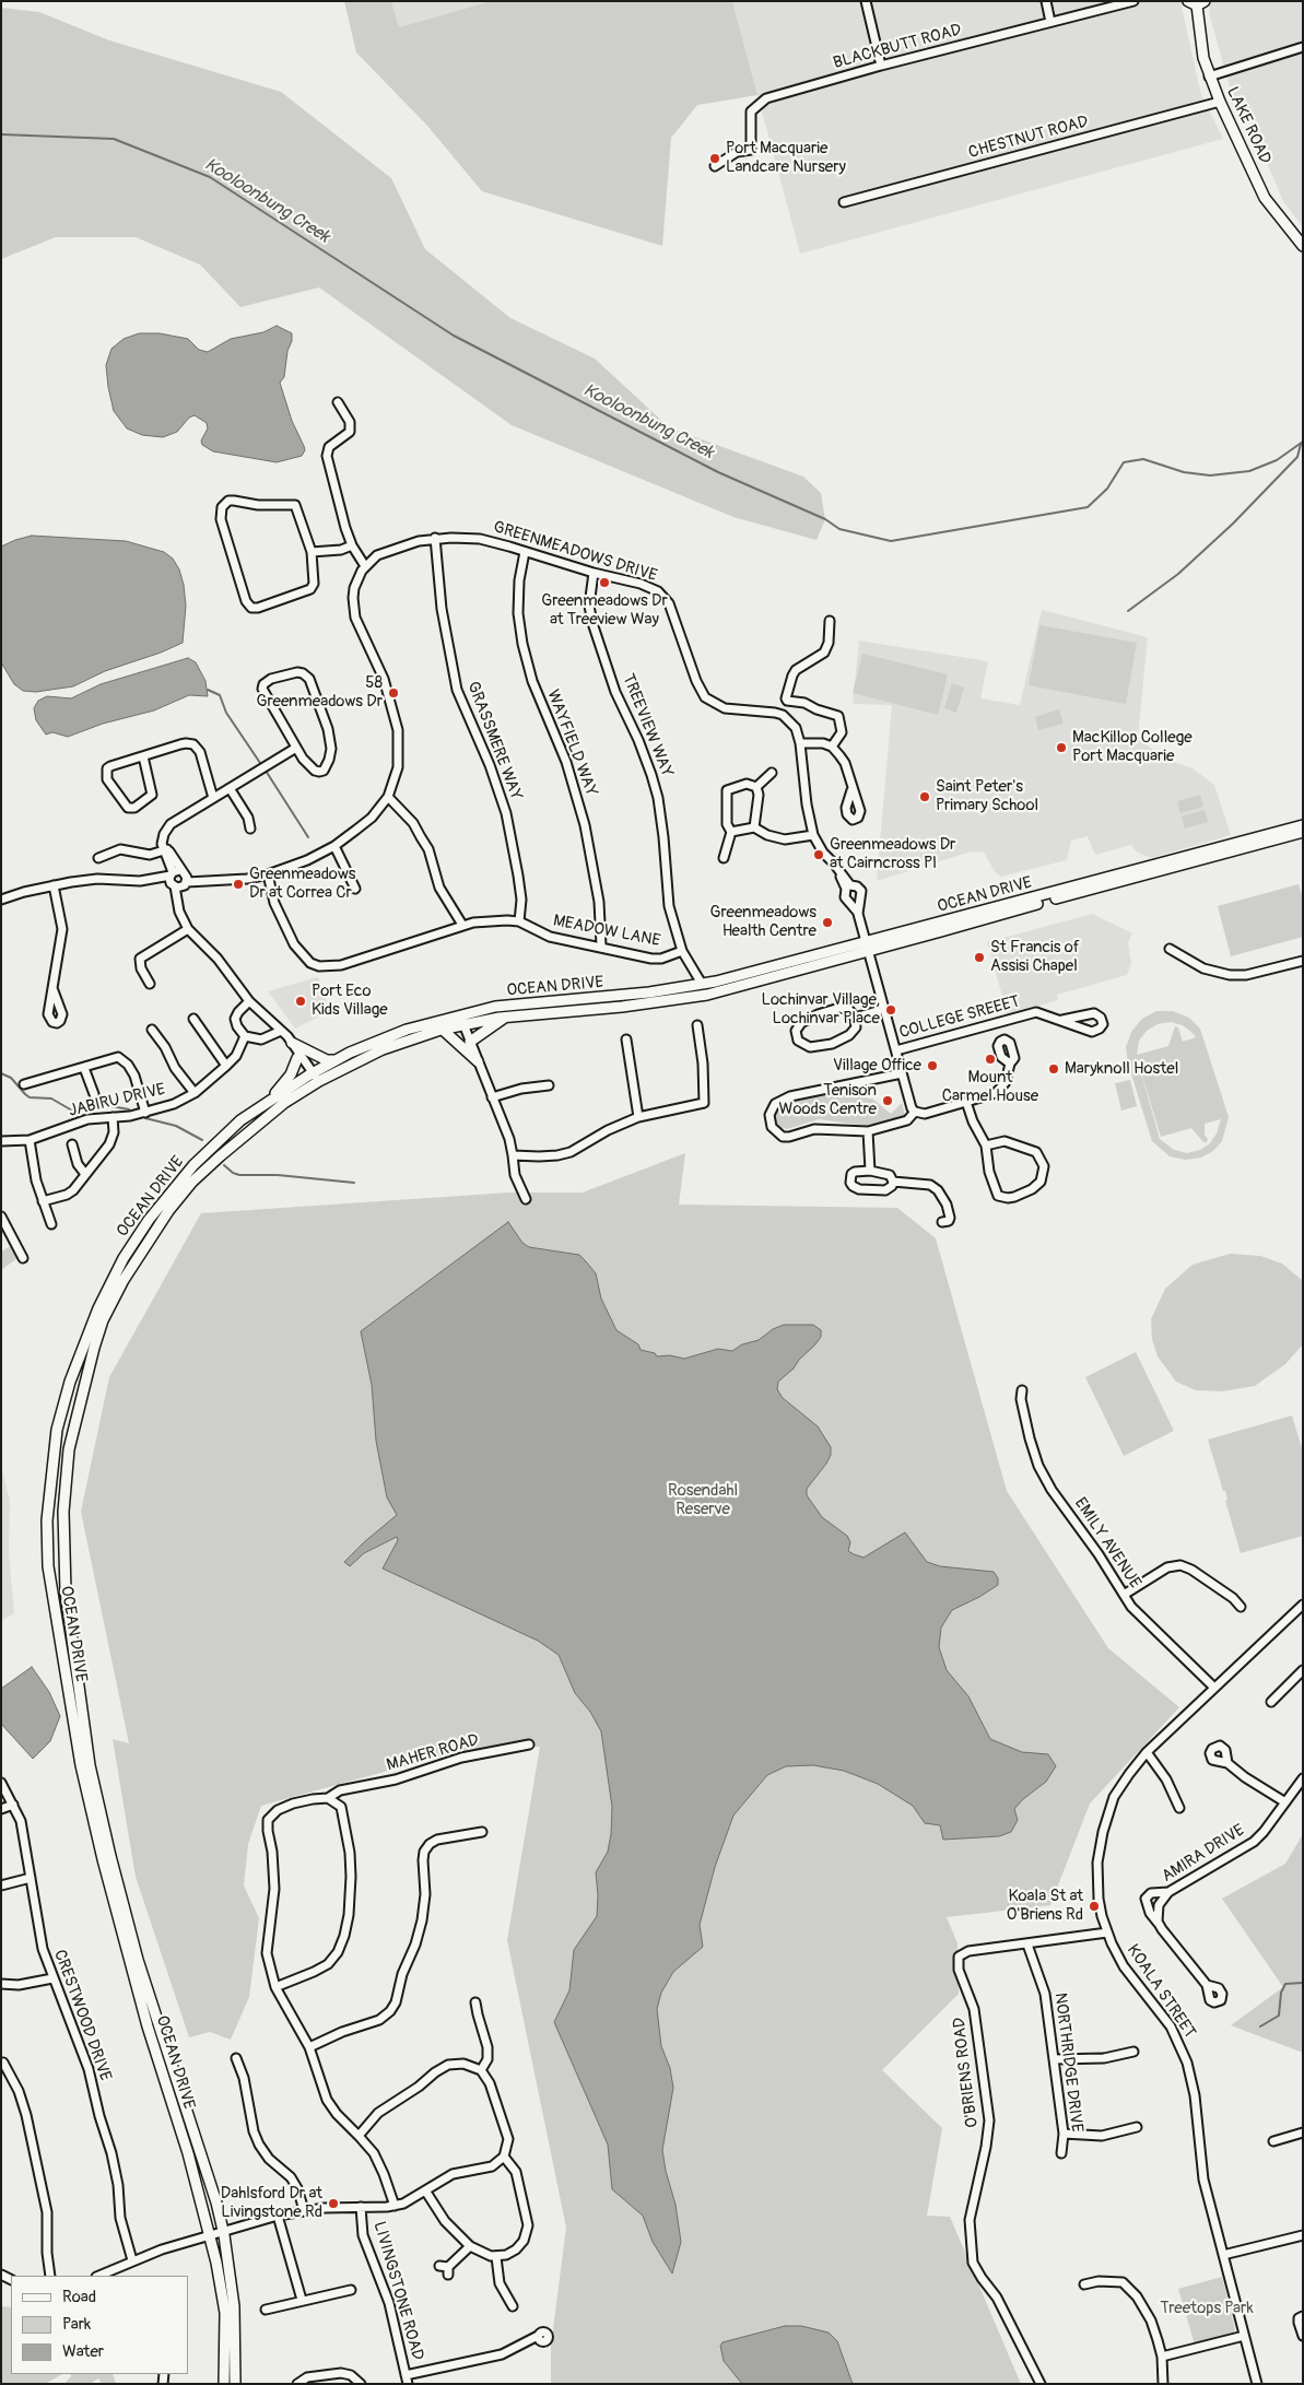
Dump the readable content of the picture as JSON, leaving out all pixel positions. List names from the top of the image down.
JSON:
{
  "streets": {
    "main road": ["LAKE ROAD", "OCEAN DRIVE"],
    "street": [
      "BLACKBUTT ROAD",
      "CHESTNUT ROAD",
      "GREENMEADOWS DRIVE",
      "TREEVIEW WAY",
      "GRASSMERE WAY",
      "WAYFIELD WAY",
      "MEADOW LANE",
      "COLLEGE SREEET",
      "JABIRU DRIVE",
      "EMILY AVENUE",
      "MAHER ROAD",
      "AMIRA DRIVE",
      "KOALA STREET",
      "CRESTWOOD DRIVE",
      "NORTHRIDGE DRIVE",
      "O'BRIENS ROAD",
      "LIVINGSTONE ROAD"
    ]
  },
  "crossings": [
    ["LAKE ROAD", "CHESTNUT ROAD"],
    ["GREENMEADOWS DRIVE", "TREEVIEW WAY"],
    ["GREENMEADOWS DRIVE", "GRASSMERE WAY"],
    ["GREENMEADOWS DRIVE", "WAYFIELD WAY"],
    ["GREENMEADOWS DRIVE", "OCEAN DRIVE"],
    ["GREENMEADOWS DRIVE", "COLLEGE SREEET"],
    ["TREEVIEW WAY", "OCEAN DRIVE"],
    ["TREEVIEW WAY", "MEADOW LANE"],
    ["GRASSMERE WAY", "MEADOW LANE"],
    ["WAYFIELD WAY", "MEADOW LANE"],
    ["EMILY AVENUE", "KOALA STREET"],
    ["KOALA STREET", "O'BRIENS ROAD"],
    ["NORTHRIDGE DRIVE", "O'BRIENS ROAD"]
  ],
  "water": ["Kooloonbung Creek"],
  "parks": ["Rosendahl Reserve", "Treetops Park"],
  "places": [
    "Port Macquarie Landcare Nursery",
    "Greenmeadows Dr at Treeview Way",
    "58 Greenmeadows Dr",
    "MacKillop College Port Macquarie",
    "Saint Peter's Primary School",
    "Greenmeadows Dr at Cairncross Pl",
    "Greenmeadows Dr at Correa Cr",
    "Greenmeadows Health Centre",
    "St Francis of Assisi Chapel",
    "Port Eco Kids Village",
    "Lochinvar Village, Lochinvar Place",
    "Mount Carmel House",
    "Village Office",
    "Maryknoll Hostel",
    "Tenison Woods Centre",
    "Koala St at O'Briens Rd",
    "Dahlsford Dr at Livingstone Rd"
  ],
  "legend": ["Road", "Park", "Water"]
}
